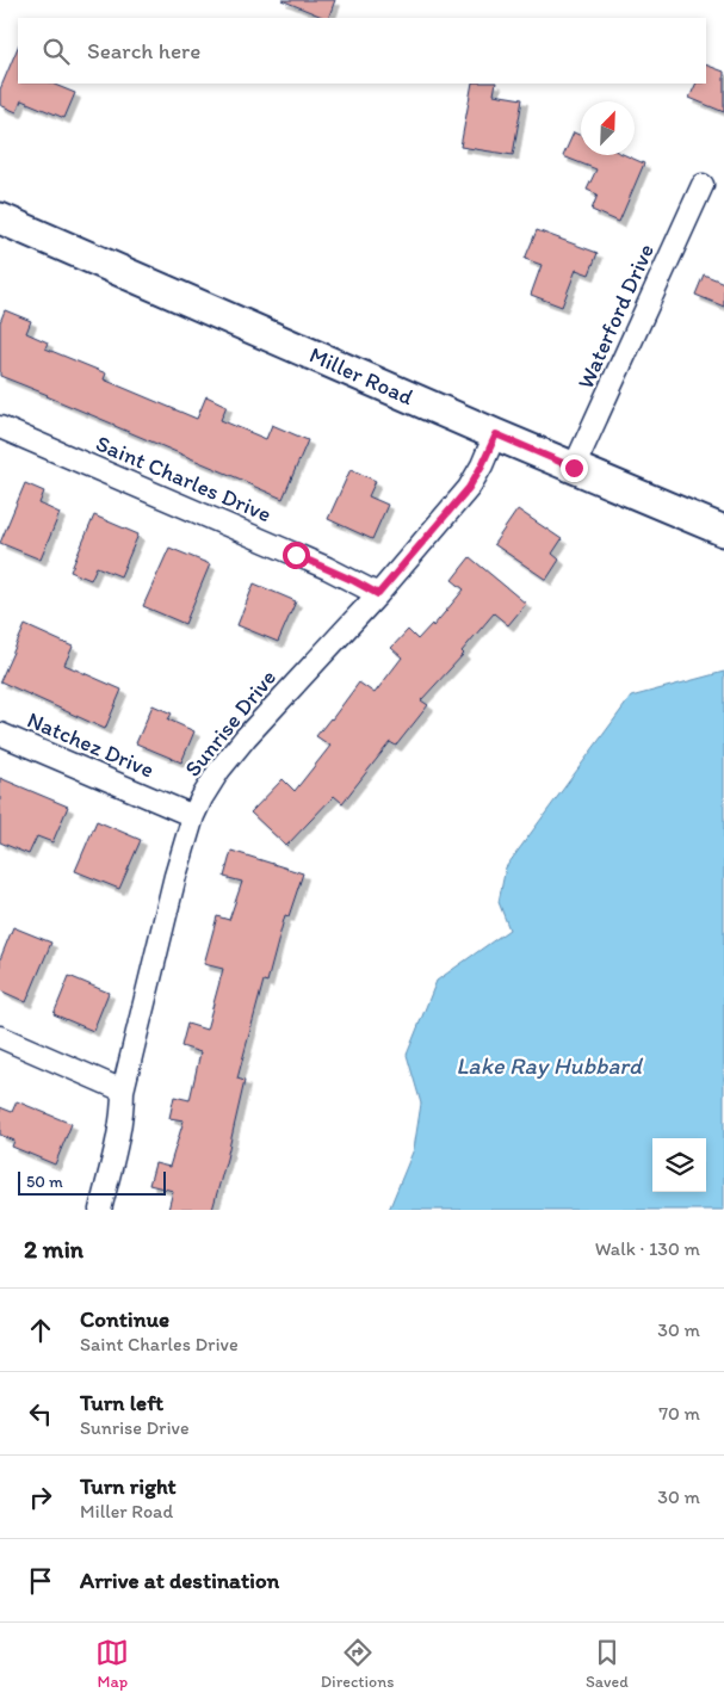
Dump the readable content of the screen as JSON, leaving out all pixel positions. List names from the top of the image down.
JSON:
{
  "streets": {
    "main road": ["Miller Road"],
    "street": [
      "Waterford Drive",
      "Saint Charles Drive",
      "Sunrise Drive",
      "Natchez Drive"
    ]
  },
  "crossings": [
    ["Waterford Drive", "Miller Road"],
    ["Miller Road", "Sunrise Drive"],
    ["Saint Charles Drive", "Sunrise Drive"],
    ["Sunrise Drive", "Natchez Drive"]
  ],
  "water": ["Lake Ray Hubbard"],
  "scale_bar": "50 m",
  "north": "top right",
  "page": {
    "search": "Search here",
    "scale": "50 m",
    "heading": ["2 min", "Walk · 130 m"],
    "list": [
      ["Continue", "Saint Charles Drive", "30 m"],
      ["Turn left", "Sunrise Drive", "70 m"],
      ["Turn right", "Miller Road", "30 m"],
      "Arrive at destination"
    ],
    "nav": ["Map", "Directions", "Saved"]
  }
}
